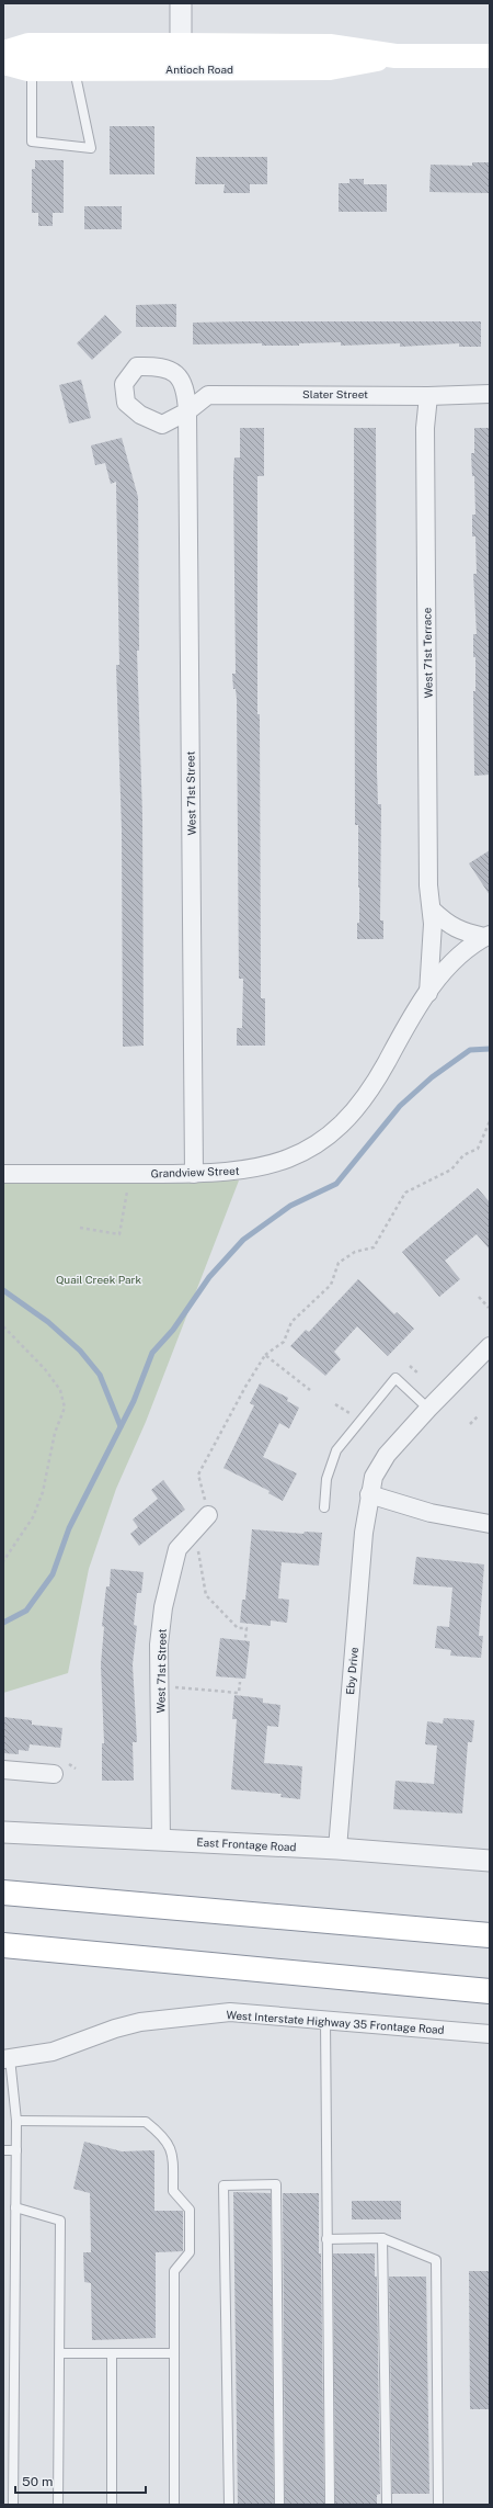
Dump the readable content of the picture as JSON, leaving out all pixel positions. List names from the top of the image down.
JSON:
{
  "streets": {
    "main road": ["Antioch Road"],
    "street": [
      "Slater Street",
      "West 71st Terrace",
      "West 71st Street",
      "Grandview Street",
      "Eby Drive",
      "East Frontage Road",
      "West Interstate Highway 35 Frontage Road"
    ]
  },
  "crossings": [
    ["Slater Street", "West 71st Terrace"],
    ["Slater Street", "West 71st Street"],
    ["West 71st Terrace", "Grandview Street"],
    ["West 71st Street", "Grandview Street"],
    ["West 71st Street", "East Frontage Road"],
    ["Eby Drive", "East Frontage Road"]
  ],
  "parks": ["Quail Creek Park"],
  "scale_bar": "50 m"
}
